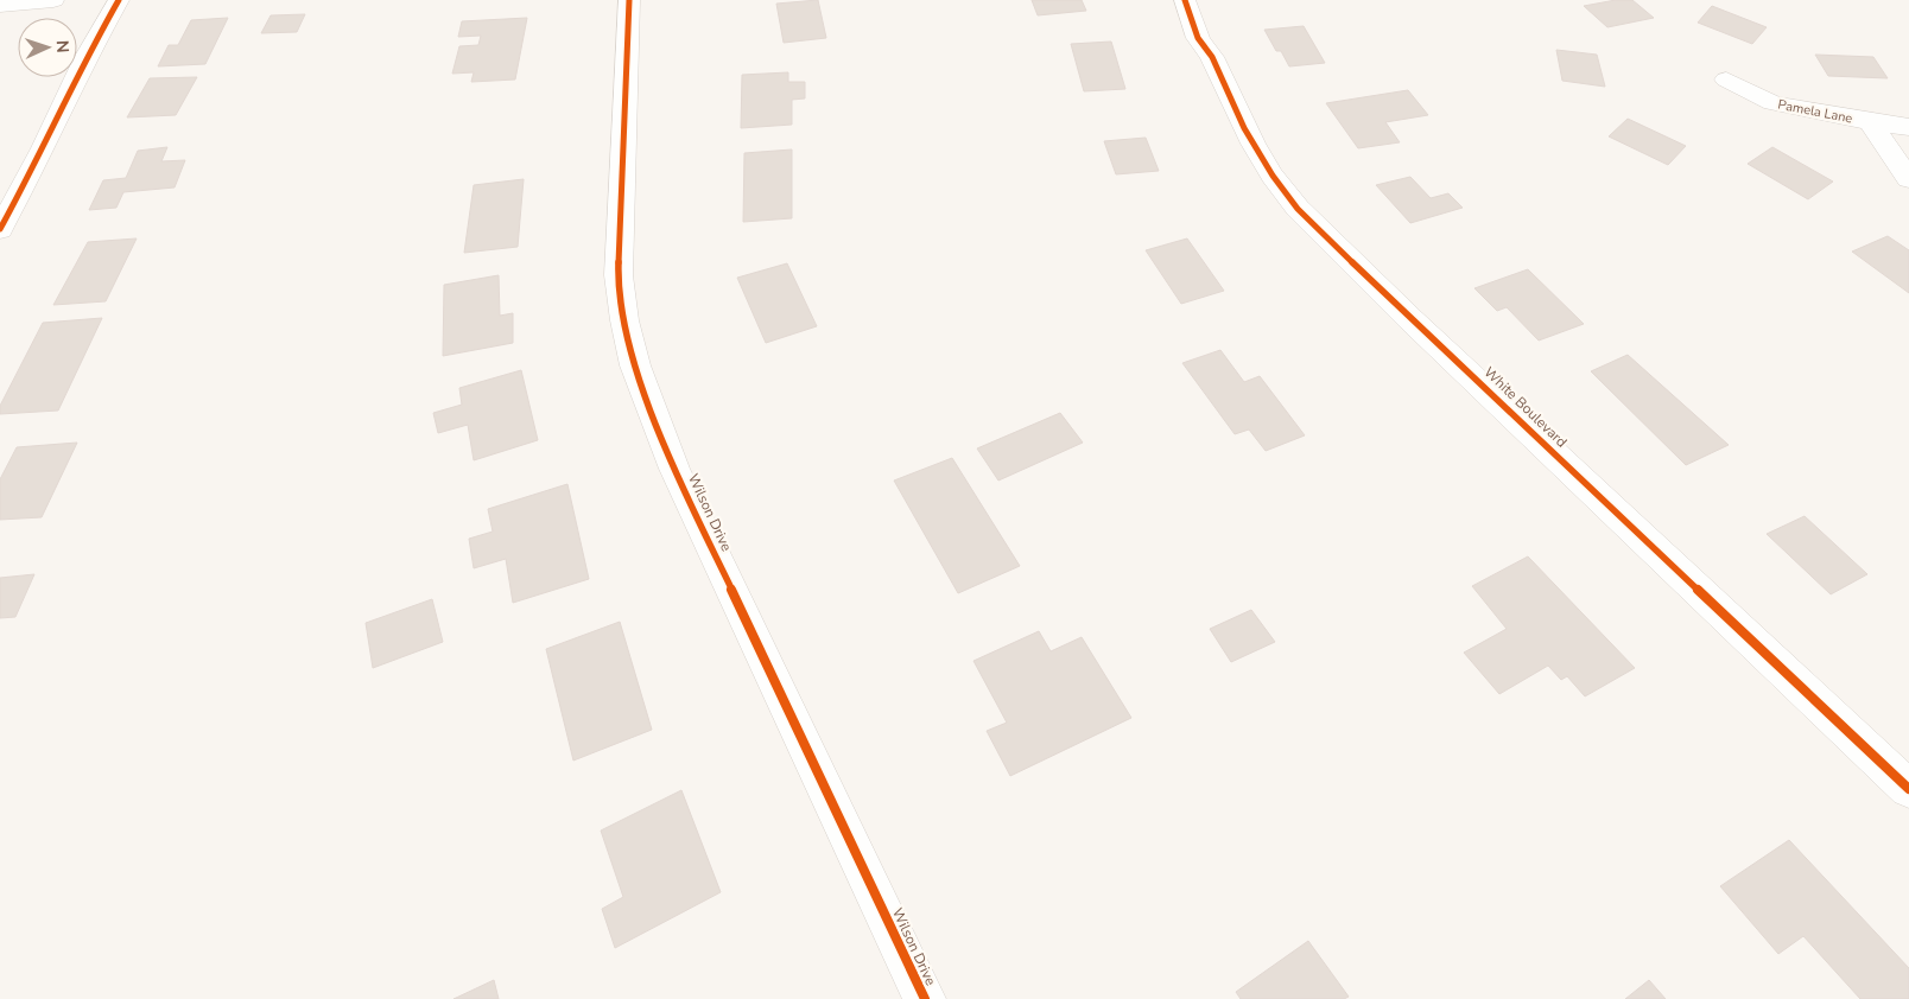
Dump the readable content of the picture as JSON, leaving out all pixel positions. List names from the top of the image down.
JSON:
{
  "streets": {
    "street": ["Pamela Lane", "White Boulevard", "Wilson Drive"]
  },
  "north": "right"
}
